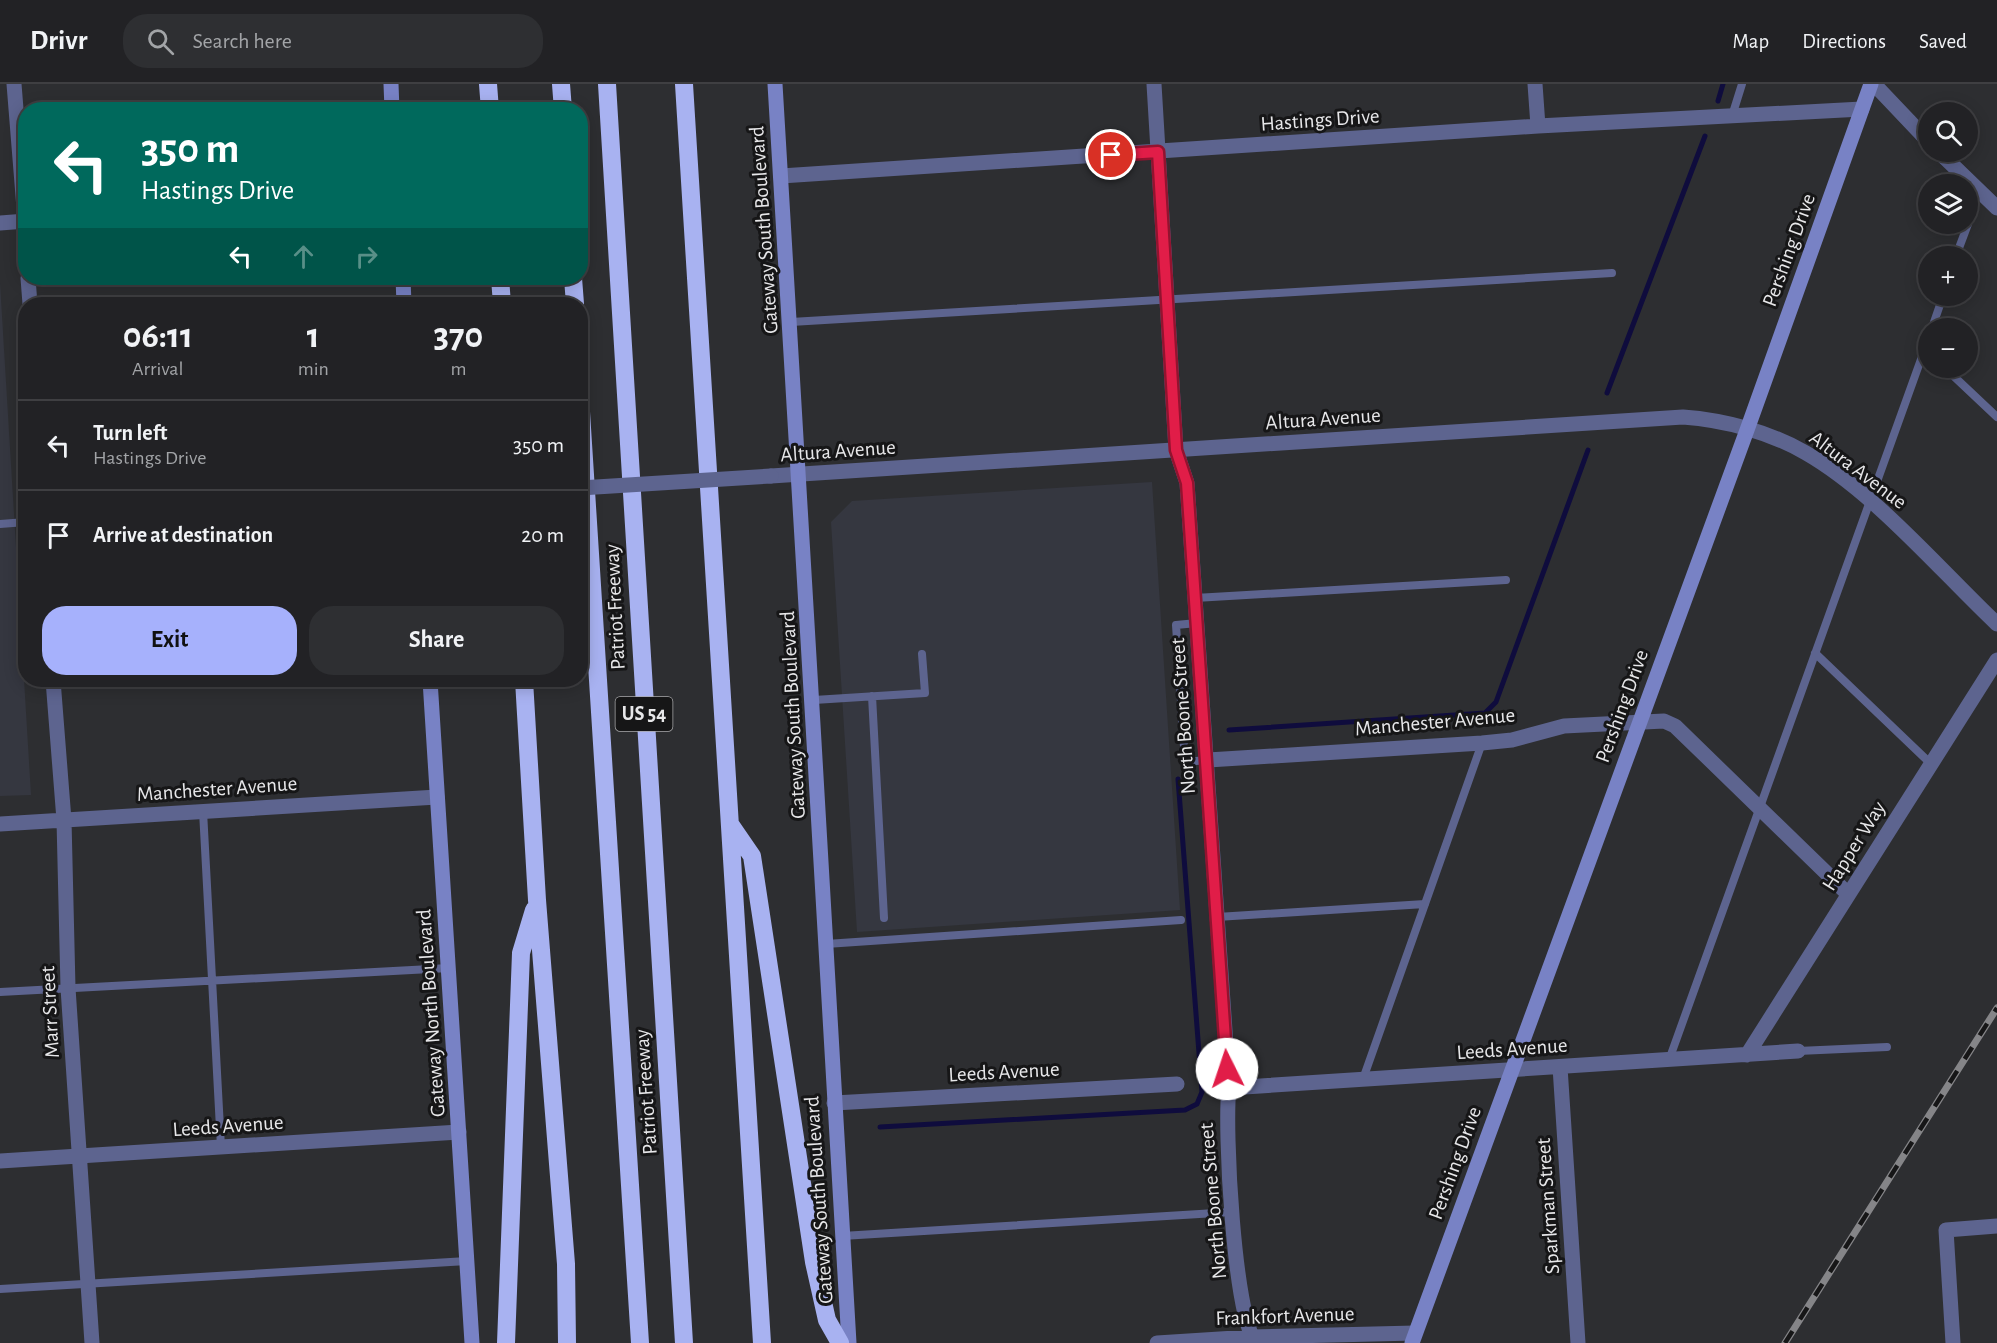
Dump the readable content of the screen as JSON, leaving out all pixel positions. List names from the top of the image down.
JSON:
{
  "streets": {
    "highway": ["Patriot Freeway", "US 54"],
    "main road": ["Gateway South Boulevard", "Pershing Drive", "Gateway North Boulevard"],
    "street": [
      "Hastings Drive",
      "Altura Avenue",
      "North Boone Street",
      "Manchester Avenue",
      "Happer Way",
      "Marr Street",
      "Leeds Avenue",
      "Sparkman Street",
      "Frankfort Avenue"
    ]
  },
  "crossings": [
    ["Hastings Drive", "Gateway South Boulevard"],
    ["Hastings Drive", "Pershing Drive"],
    ["Hastings Drive", "North Boone Street"],
    ["Gateway South Boulevard", "Altura Avenue"],
    ["Gateway South Boulevard", "Leeds Avenue"],
    ["Pershing Drive", "Altura Avenue"],
    ["Pershing Drive", "Manchester Avenue"],
    ["Pershing Drive", "Leeds Avenue"],
    ["Pershing Drive", "Frankfort Avenue"],
    ["Altura Avenue", "North Boone Street"],
    ["North Boone Street", "Manchester Avenue"],
    ["North Boone Street", "Leeds Avenue"],
    ["North Boone Street", "Frankfort Avenue"],
    ["Manchester Avenue", "Happer Way"],
    ["Manchester Avenue", "Marr Street"],
    ["Manchester Avenue", "Gateway North Boulevard"],
    ["Happer Way", "Leeds Avenue"],
    ["Marr Street", "Leeds Avenue"],
    ["Gateway North Boulevard", "Leeds Avenue"],
    ["Leeds Avenue", "Sparkman Street"]
  ],
  "page": {
    "header": "Drivr",
    "search": "Search here",
    "nav": ["Map", "Directions", "Saved"],
    "map_buttons": ["+", "−"],
    "turn": ["350 m", "Hastings Drive"],
    "eta": [
      "06:11",
      "Arrival",
      "1",
      "min",
      "370",
      "m"
    ],
    "list": [
      {
        "name": "Turn left",
        "note": "Hastings Drive",
        "value": "350 m"
      },
      {
        "name": "Arrive at destination",
        "value": "20 m"
      }
    ],
    "buttons": ["Exit", "Share"]
  }
}
